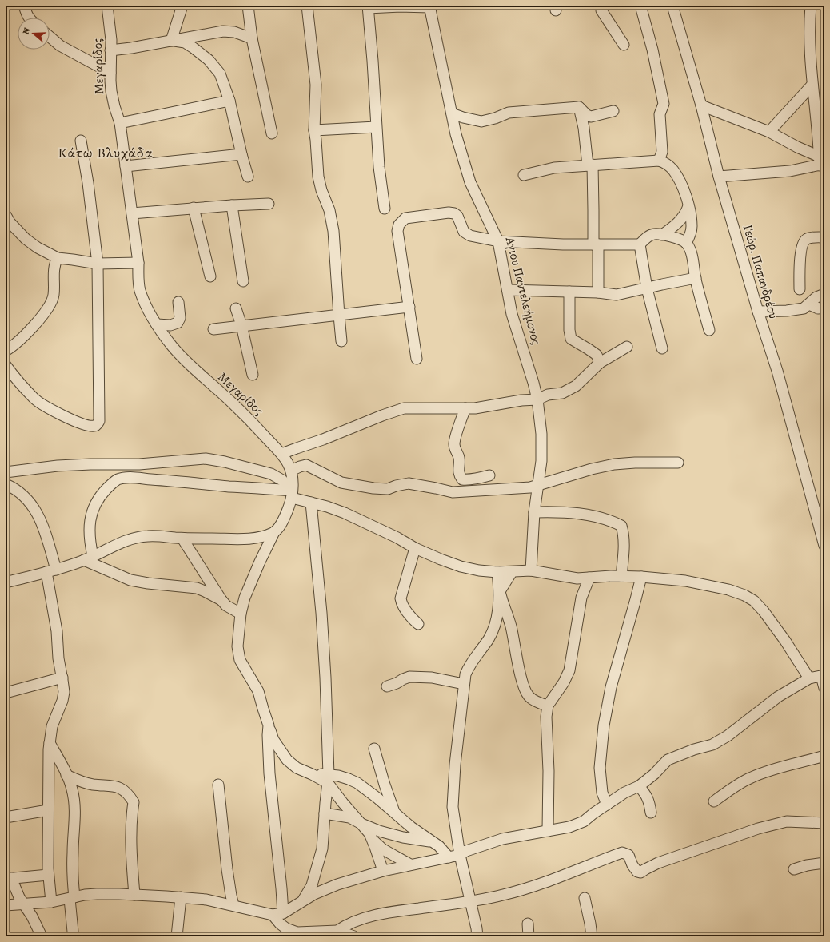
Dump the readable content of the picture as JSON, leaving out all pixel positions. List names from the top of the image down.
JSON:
{
  "streets": {
    "street": ["Μεγαρίδος", "Γεώρ. Παπανδρέου", "Αγιου Παντελεήμονος"]
  },
  "districts": ["Κάτω Βλυχάδα"],
  "north": "left"
}
